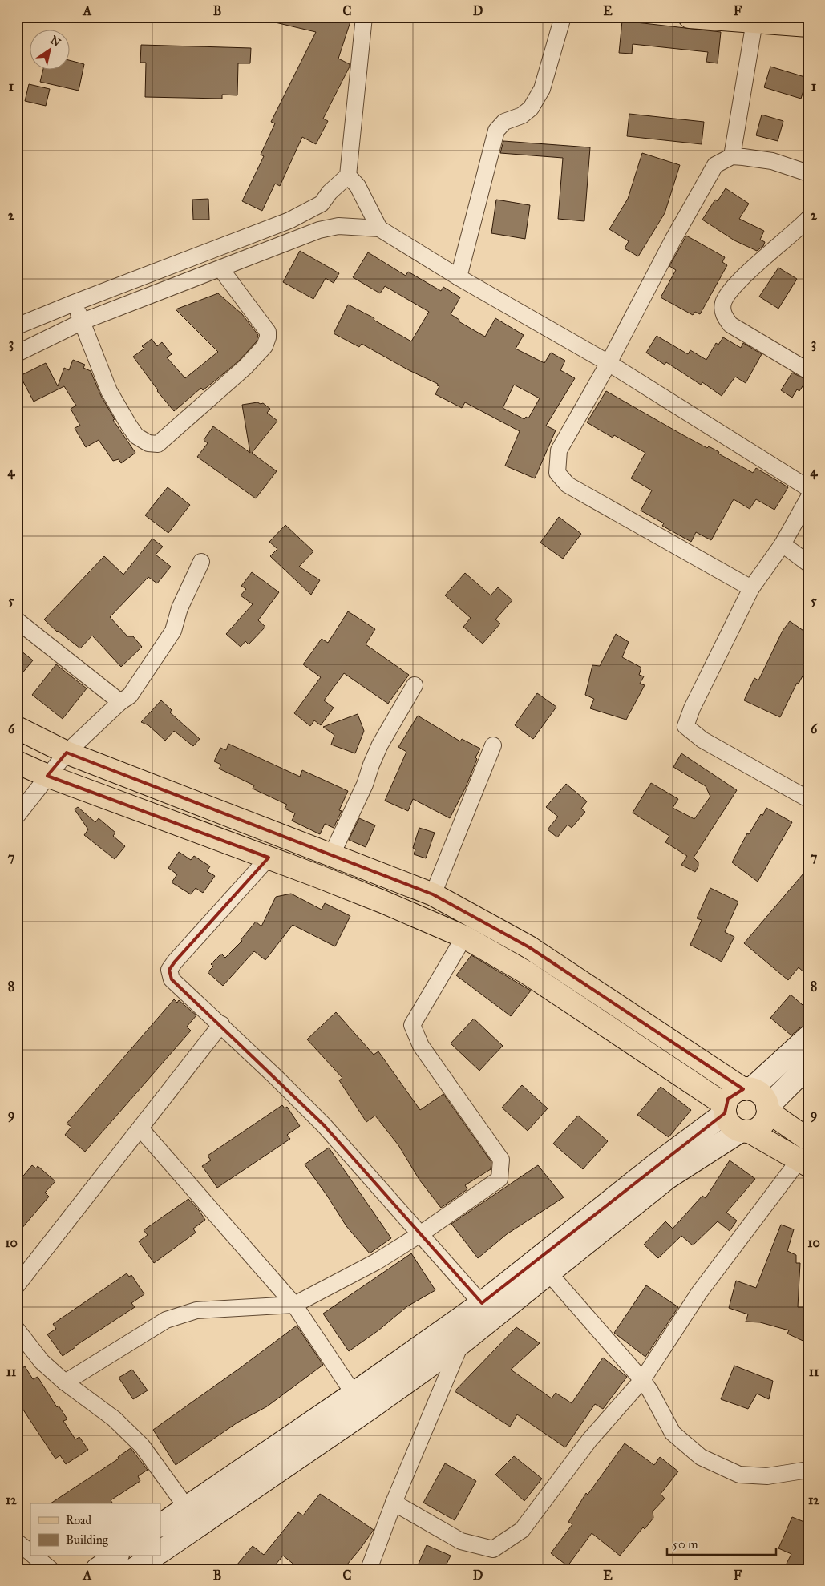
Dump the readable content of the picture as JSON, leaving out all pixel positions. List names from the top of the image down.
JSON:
{
  "legend": ["Road", "Building"],
  "scale_bar": "50 m",
  "north": "top right",
  "grid": {
    "columns": [
      "A",
      "B",
      "C",
      "D",
      "E",
      "F"
    ],
    "rows": [
      "1",
      "2",
      "3",
      "4",
      "5",
      "6",
      "7",
      "8",
      "9",
      "10",
      "11",
      "12"
    ]
  }
}
